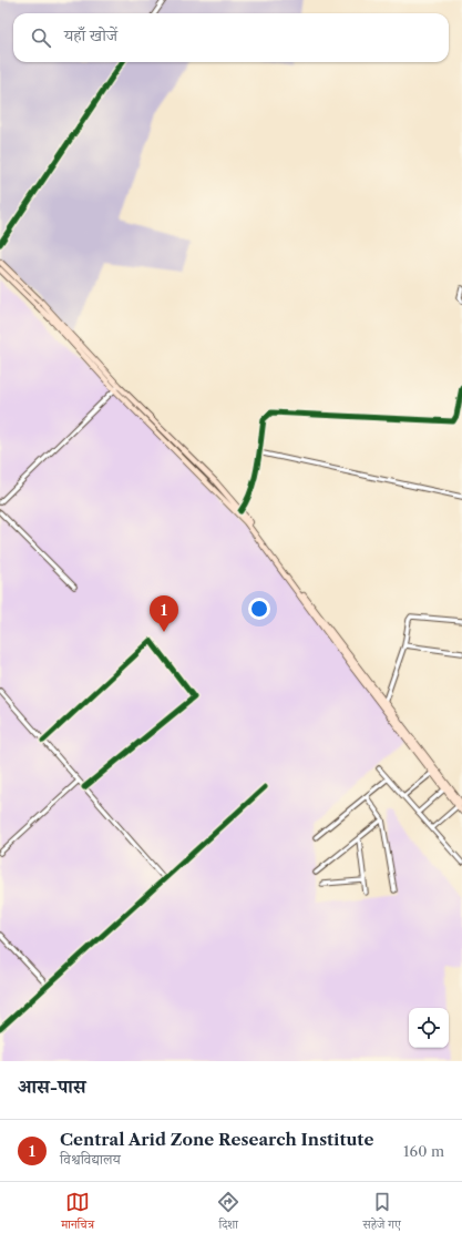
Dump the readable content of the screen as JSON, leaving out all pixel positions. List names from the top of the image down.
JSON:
{
  "page": {
    "search": "यहाँ खोजें",
    "pins": "1",
    "heading": "आस-पास",
    "list": [
      {
        "mark": "1",
        "name": "Central Arid Zone Research Institute",
        "note": "विश्वविद्यालय",
        "value": "160 m"
      }
    ],
    "nav": ["मानचित्र", "दिशा", "सहेजे गए"]
  }
}
